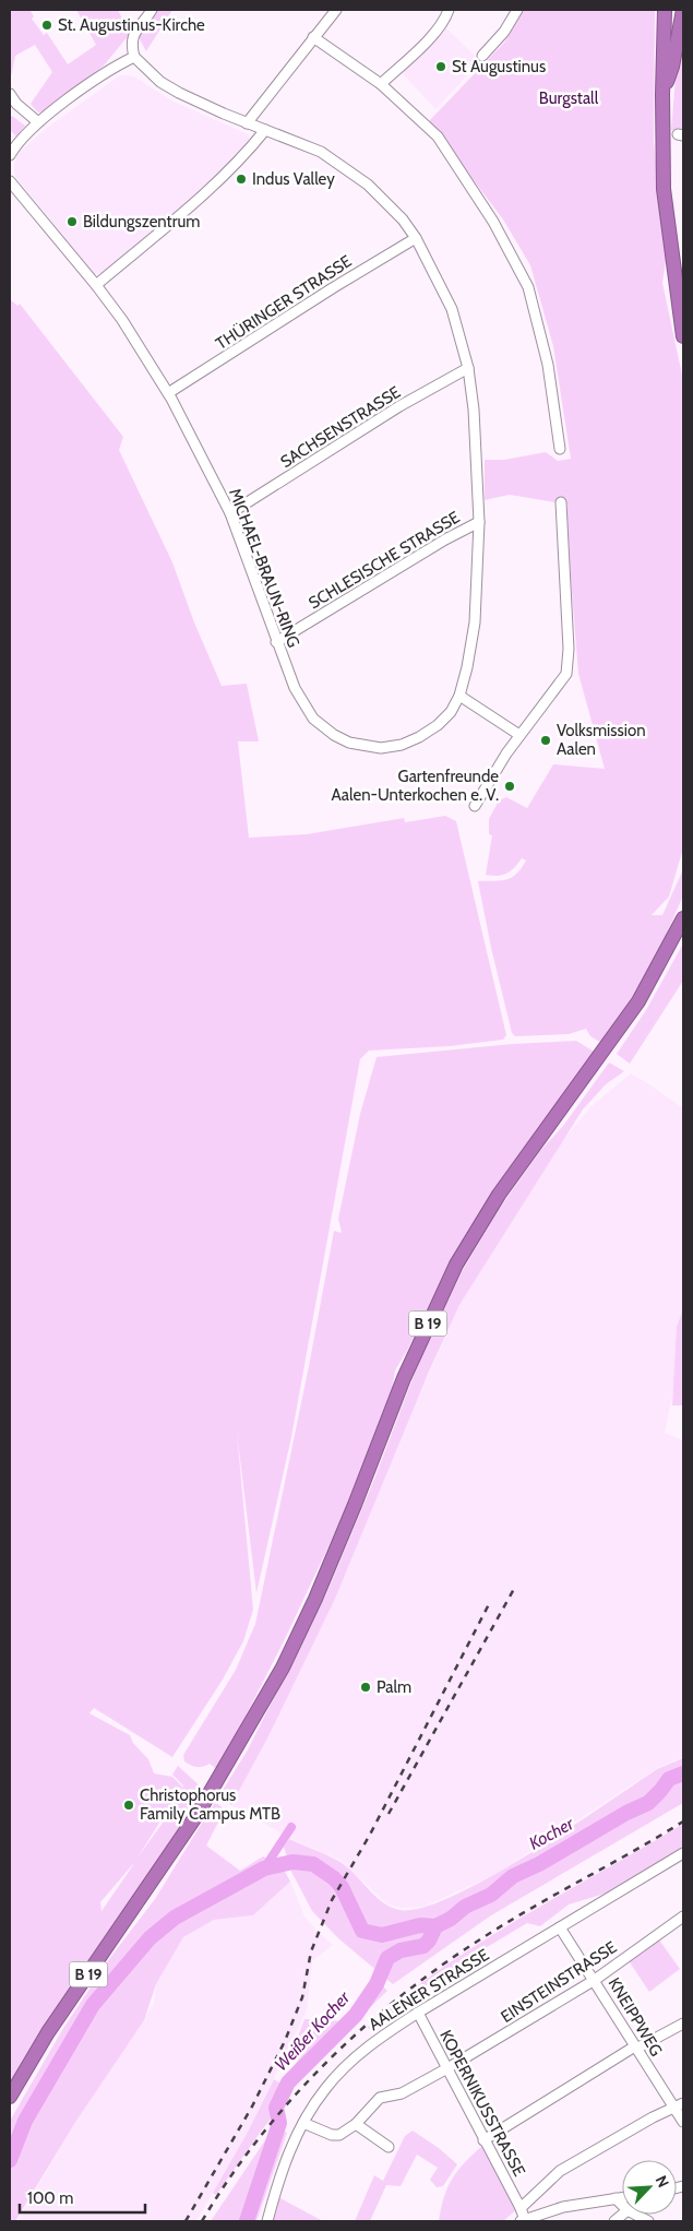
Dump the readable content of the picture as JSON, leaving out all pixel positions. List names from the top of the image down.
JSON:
{
  "streets": {
    "highway": ["B 19"],
    "street": [
      "THÜRINGER STRASSE",
      "SACHSENSTRASSE",
      "SCHLESISCHE STRASSE",
      "MICHAEL-BRAUN-RING",
      "EINSTEINSTRASSE",
      "AALENER STRASSE",
      "KNEIPPWEG",
      "KOPERNIKUSSTRASSE"
    ]
  },
  "crossings": [
    ["THÜRINGER STRASSE", "MICHAEL-BRAUN-RING"],
    ["SACHSENSTRASSE", "MICHAEL-BRAUN-RING"],
    ["SCHLESISCHE STRASSE", "MICHAEL-BRAUN-RING"],
    ["EINSTEINSTRASSE", "KNEIPPWEG"],
    ["EINSTEINSTRASSE", "KOPERNIKUSSTRASSE"],
    ["AALENER STRASSE", "KNEIPPWEG"],
    ["AALENER STRASSE", "KOPERNIKUSSTRASSE"]
  ],
  "water": ["Kocher", "Weißer Kocher"],
  "parks": ["Burgstall"],
  "places": [
    "St. Augustinus-Kirche",
    "St Augustinus",
    "Indus Valley",
    "Bildungszentrum",
    "Volksmission Aalen",
    "Gartenfreunde Aalen-Unterkochen e. V.",
    "Palm",
    "Christophorus Family Campus MTB"
  ],
  "scale_bar": "100 m",
  "north": "top right"
}
